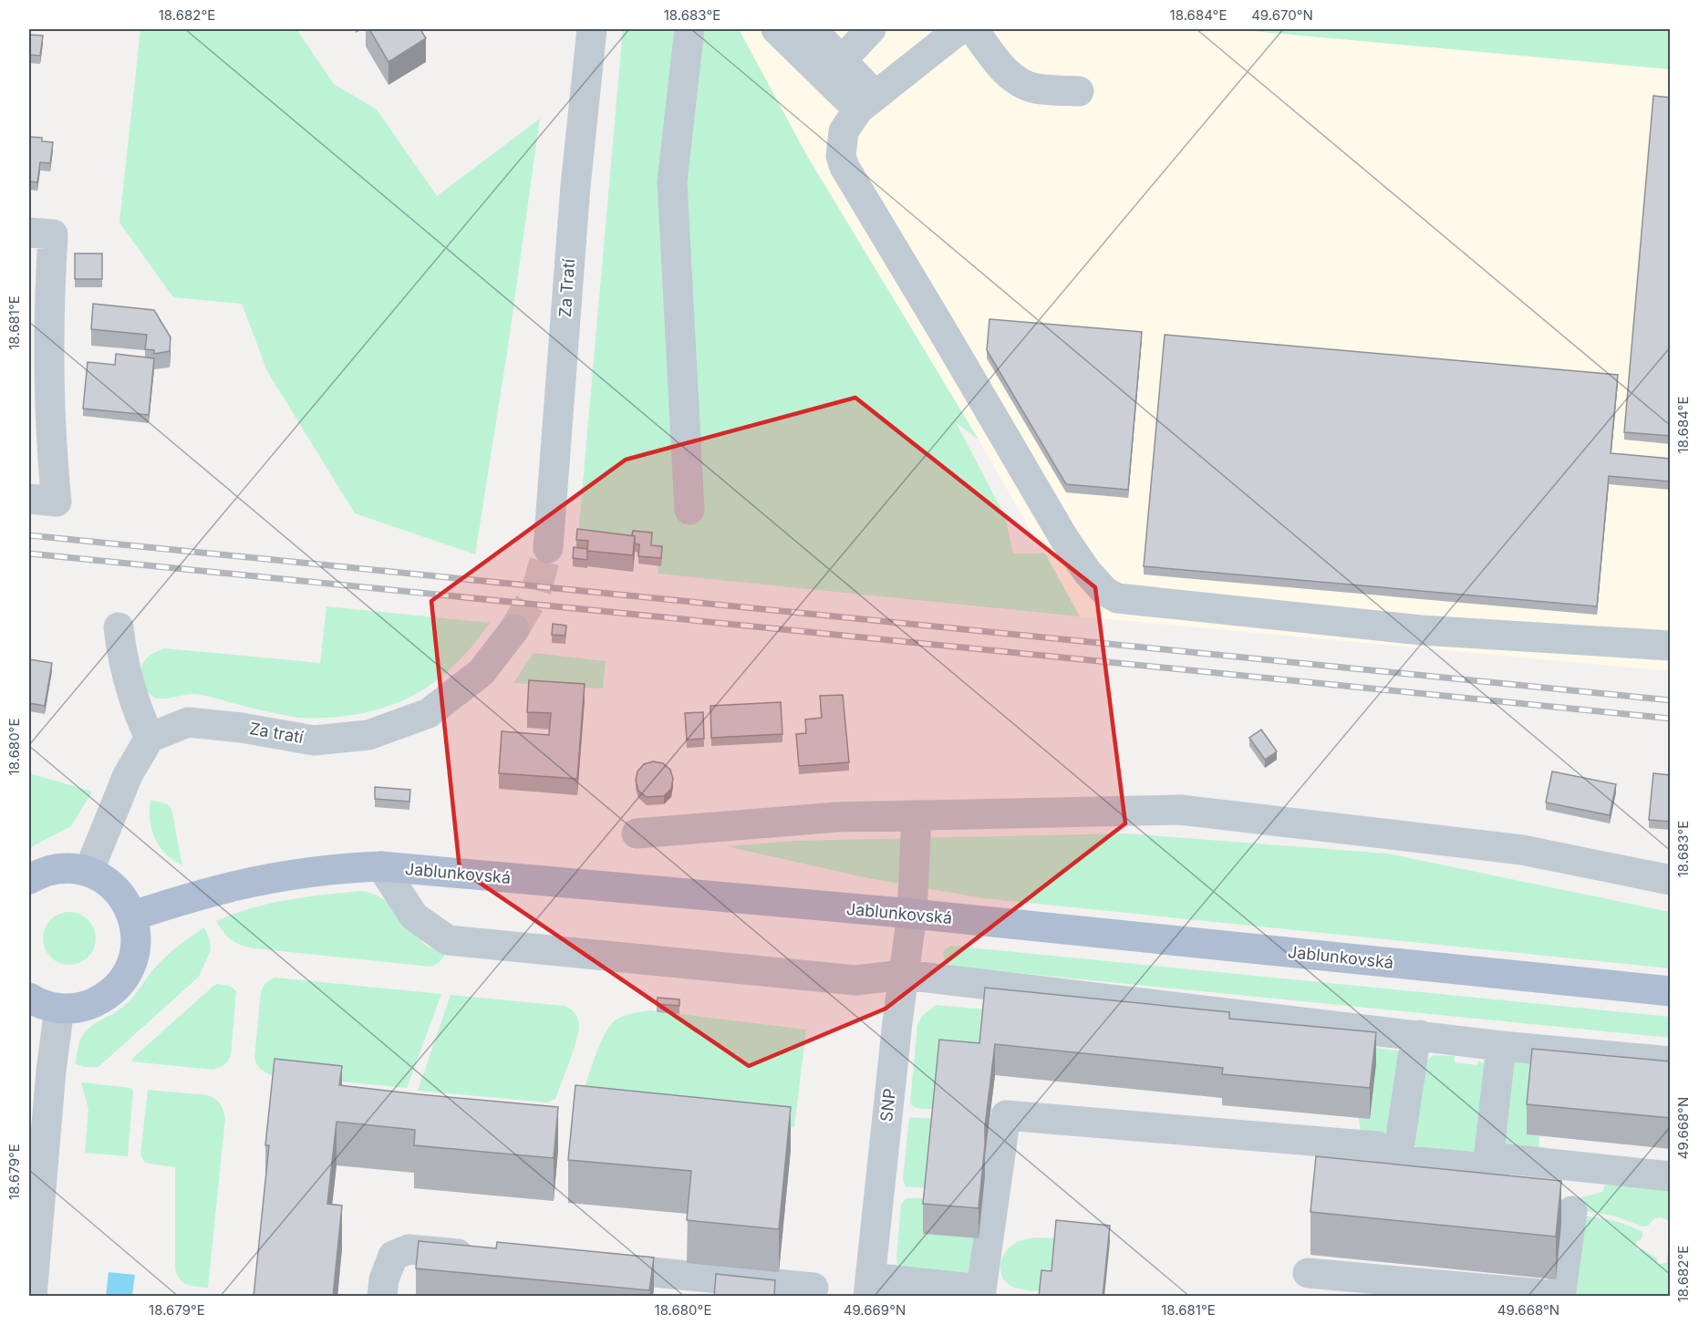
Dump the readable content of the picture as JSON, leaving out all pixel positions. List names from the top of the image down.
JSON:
{
  "streets": {
    "main road": ["Jablunkovská"],
    "street": ["Za Tratí", "Za tratí", "SNP"]
  },
  "crossings": [
    ["Jablunkovská", "SNP"]
  ],
  "coordinates": [
    "18.682°E",
    "18.683°E",
    "18.684°E",
    "49.670°N",
    "18.681°E",
    "18.680°E",
    "49.668°N",
    "18.679°E",
    "49.669°N"
  ]
}
